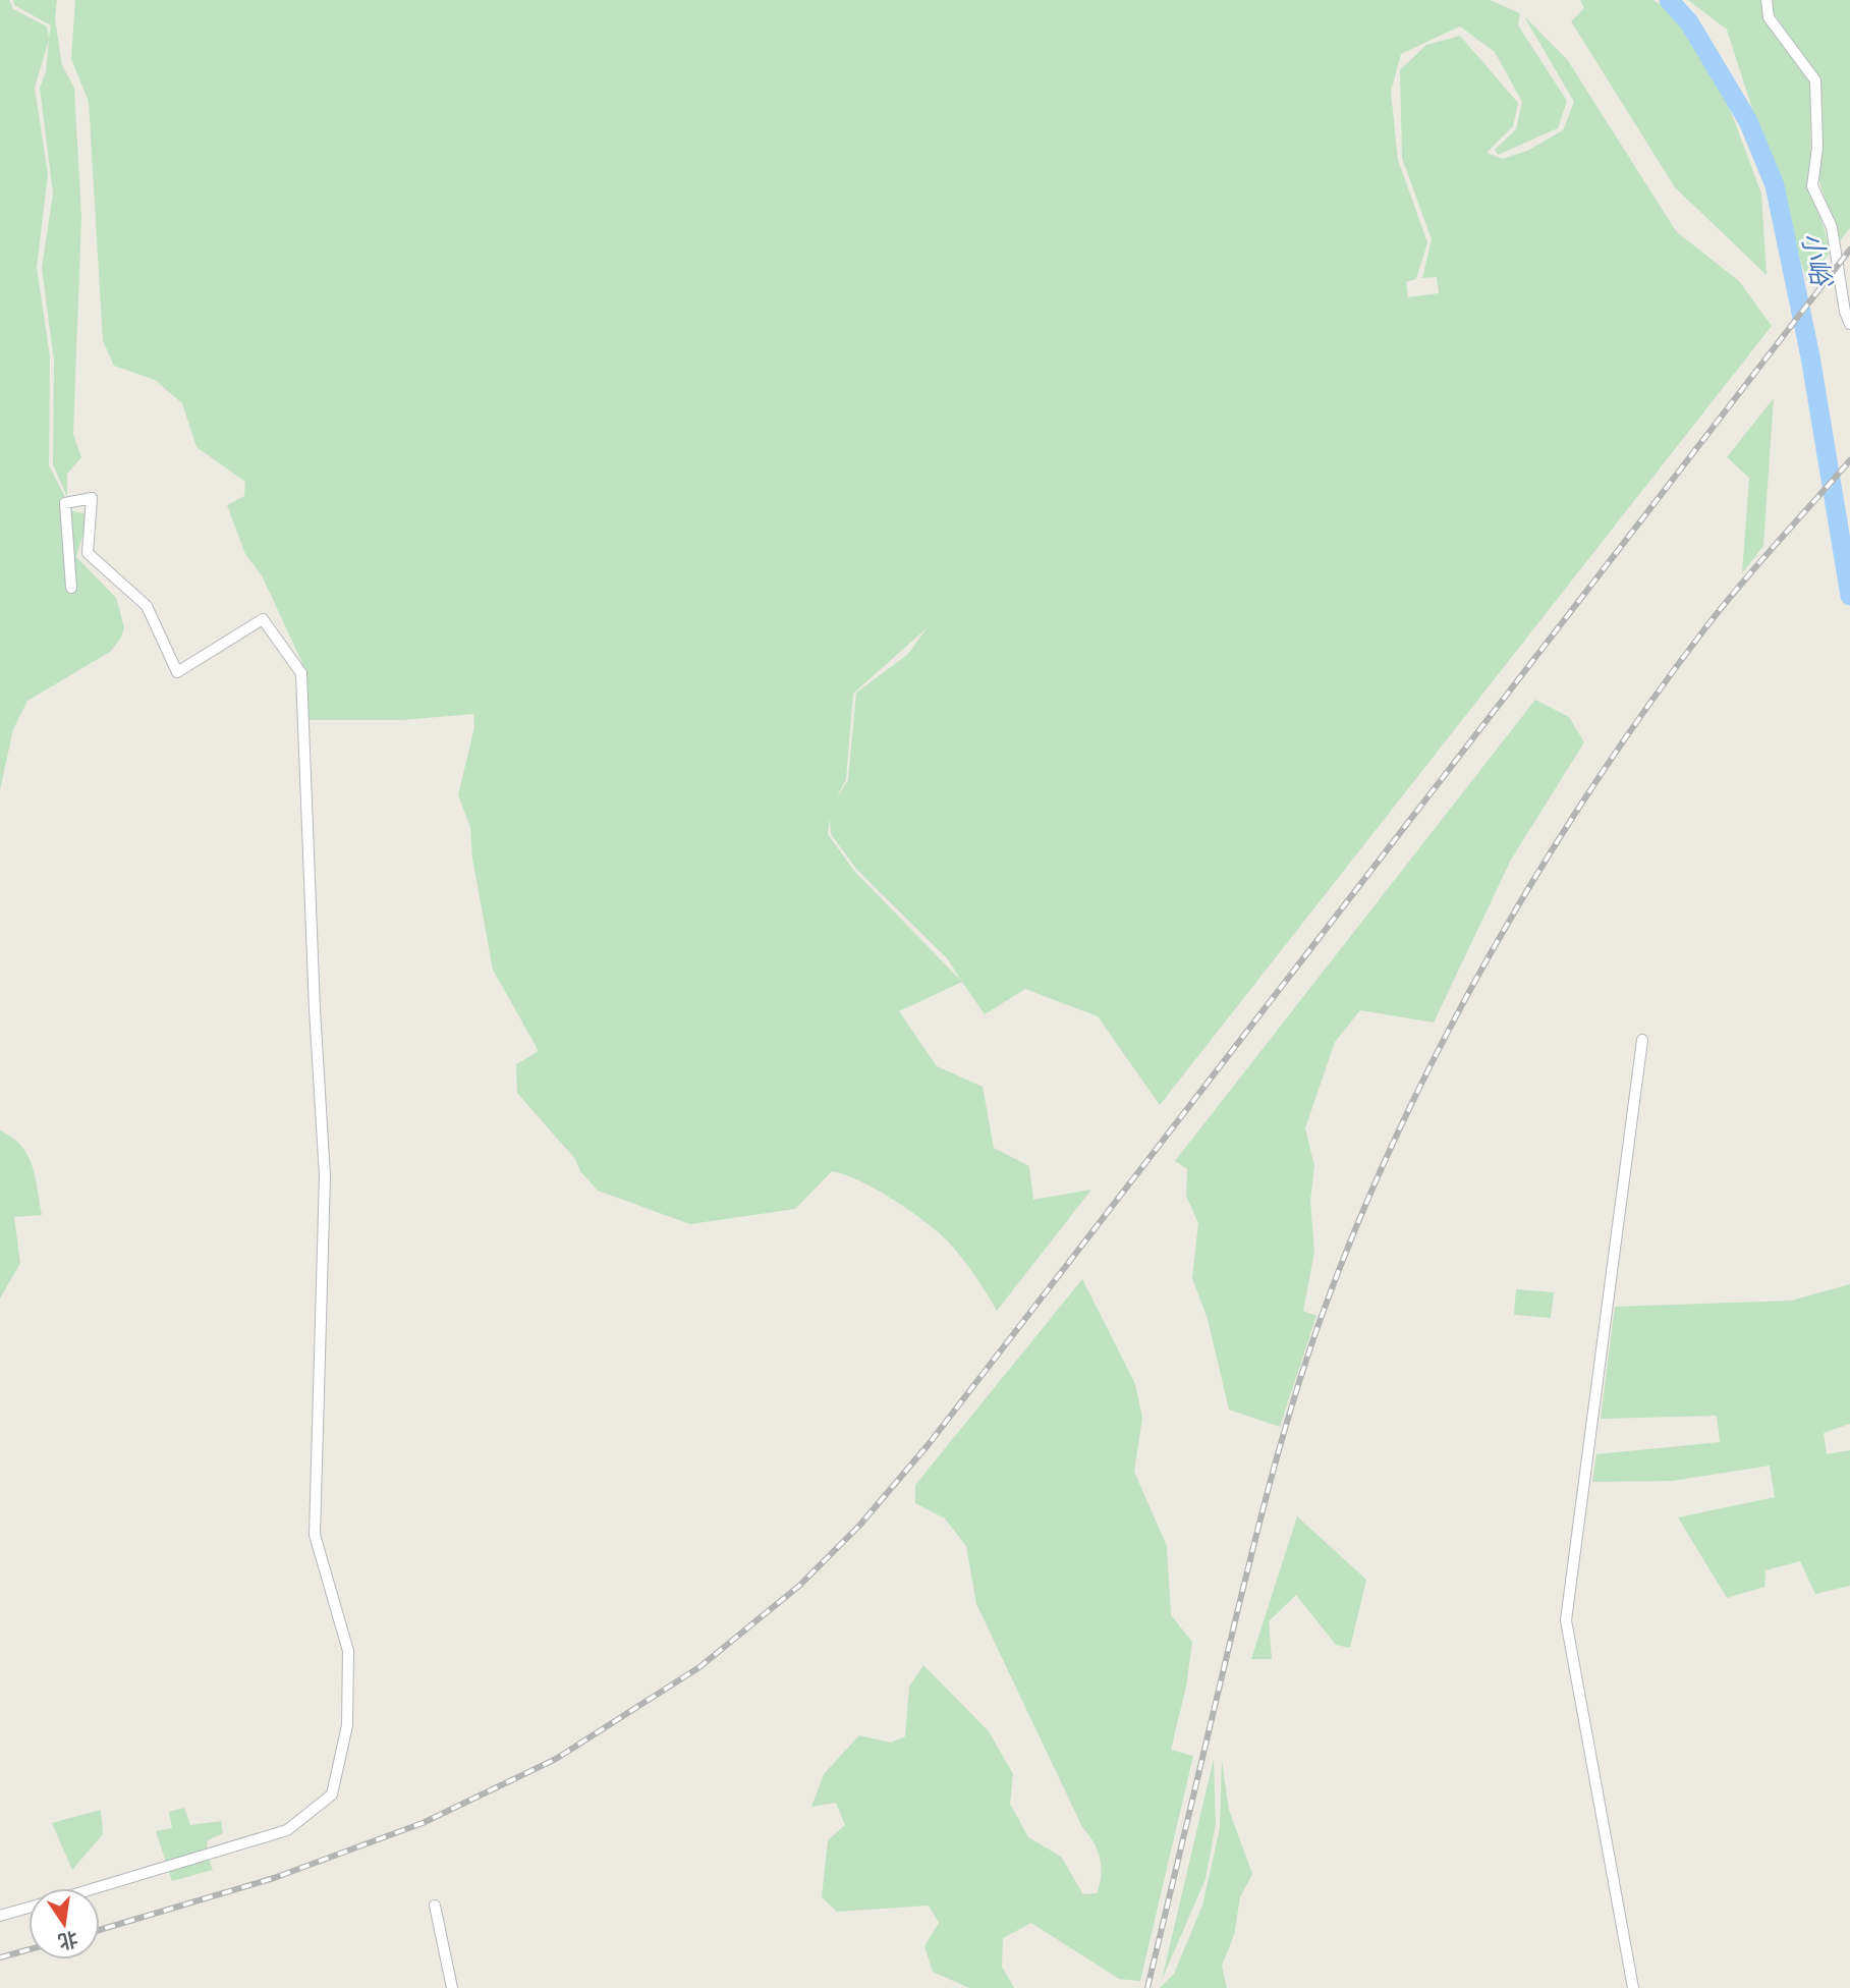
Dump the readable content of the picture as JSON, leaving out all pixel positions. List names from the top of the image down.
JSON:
{
  "water": ["小峪"],
  "north": "bottom"
}
